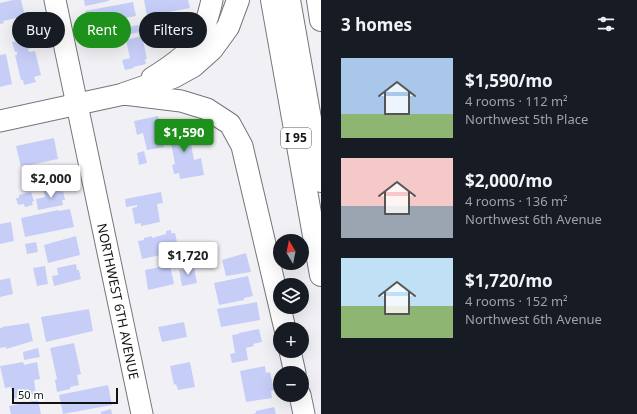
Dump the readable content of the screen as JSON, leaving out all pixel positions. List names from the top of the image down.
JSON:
{
  "streets": {
    "highway": ["I 95"],
    "street": ["NORTHWEST 6TH AVENUE"]
  },
  "scale_bar": "50 m",
  "north": "top",
  "page": {
    "heading": "3 homes",
    "chip": ["Buy", "Rent", "Filters"],
    "list": [
      {
        "name": "$1,590/mo",
        "note": "4 rooms · 112 m² · Northwest 5th Place"
      },
      {
        "name": "$2,000/mo",
        "note": "4 rooms · 136 m² · Northwest 6th Avenue"
      },
      {
        "name": "$1,720/mo",
        "note": "4 rooms · 152 m² · Northwest 6th Avenue"
      }
    ],
    "price": ["$1,590", "$2,000", "$1,720"],
    "map_buttons": ["+", "−"],
    "scale": "50 m"
  }
}
